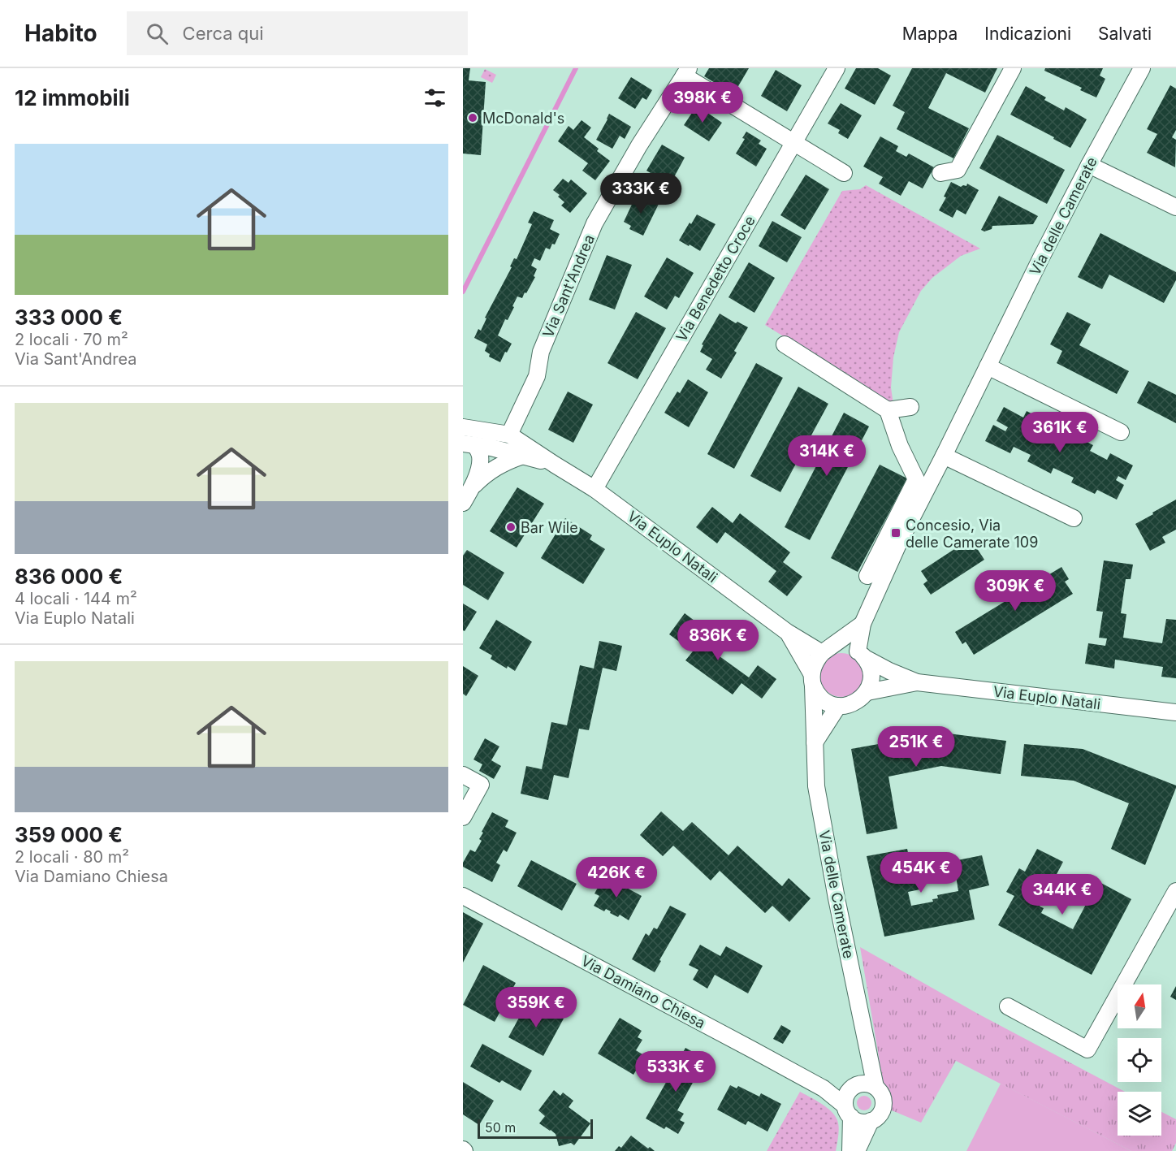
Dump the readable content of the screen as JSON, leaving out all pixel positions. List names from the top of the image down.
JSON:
{
  "streets": {
    "street": [
      "Via delle Camerate",
      "Via Benedetto Croce",
      "Via Sant'Andrea",
      "Via Euplo Natali",
      "Via Damiano Chiesa"
    ]
  },
  "crossings": [
    ["Via delle Camerate", "Via Euplo Natali"],
    ["Via delle Camerate", "Via Damiano Chiesa"],
    ["Via Benedetto Croce", "Via Euplo Natali"],
    ["Via Sant'Andrea", "Via Euplo Natali"]
  ],
  "places": {
    "other": ["McDonald's", "Bar Wile"],
    "transit": ["Concesio, Via delle Camerate 109"]
  },
  "scale_bar": "50 m",
  "north": "top",
  "page": {
    "header": "Habito",
    "search": "Cerca qui",
    "nav": ["Mappa", "Indicazioni", "Salvati"],
    "heading": "12 immobili",
    "price": [
      "398K €",
      "333K €",
      "361K €",
      "314K €",
      "309K €",
      "836K €",
      "251K €",
      "454K €",
      "426K €",
      "344K €",
      "359K €",
      "533K €"
    ],
    "list": [
      {
        "name": "333 000 €",
        "note": "2 locali · 70 m² · Via Sant'Andrea"
      },
      {
        "name": "836 000 €",
        "note": "4 locali · 144 m² · Via Euplo Natali"
      },
      {
        "name": "359 000 €",
        "note": "2 locali · 80 m² · Via Damiano Chiesa"
      }
    ],
    "scale": "50 m"
  }
}
